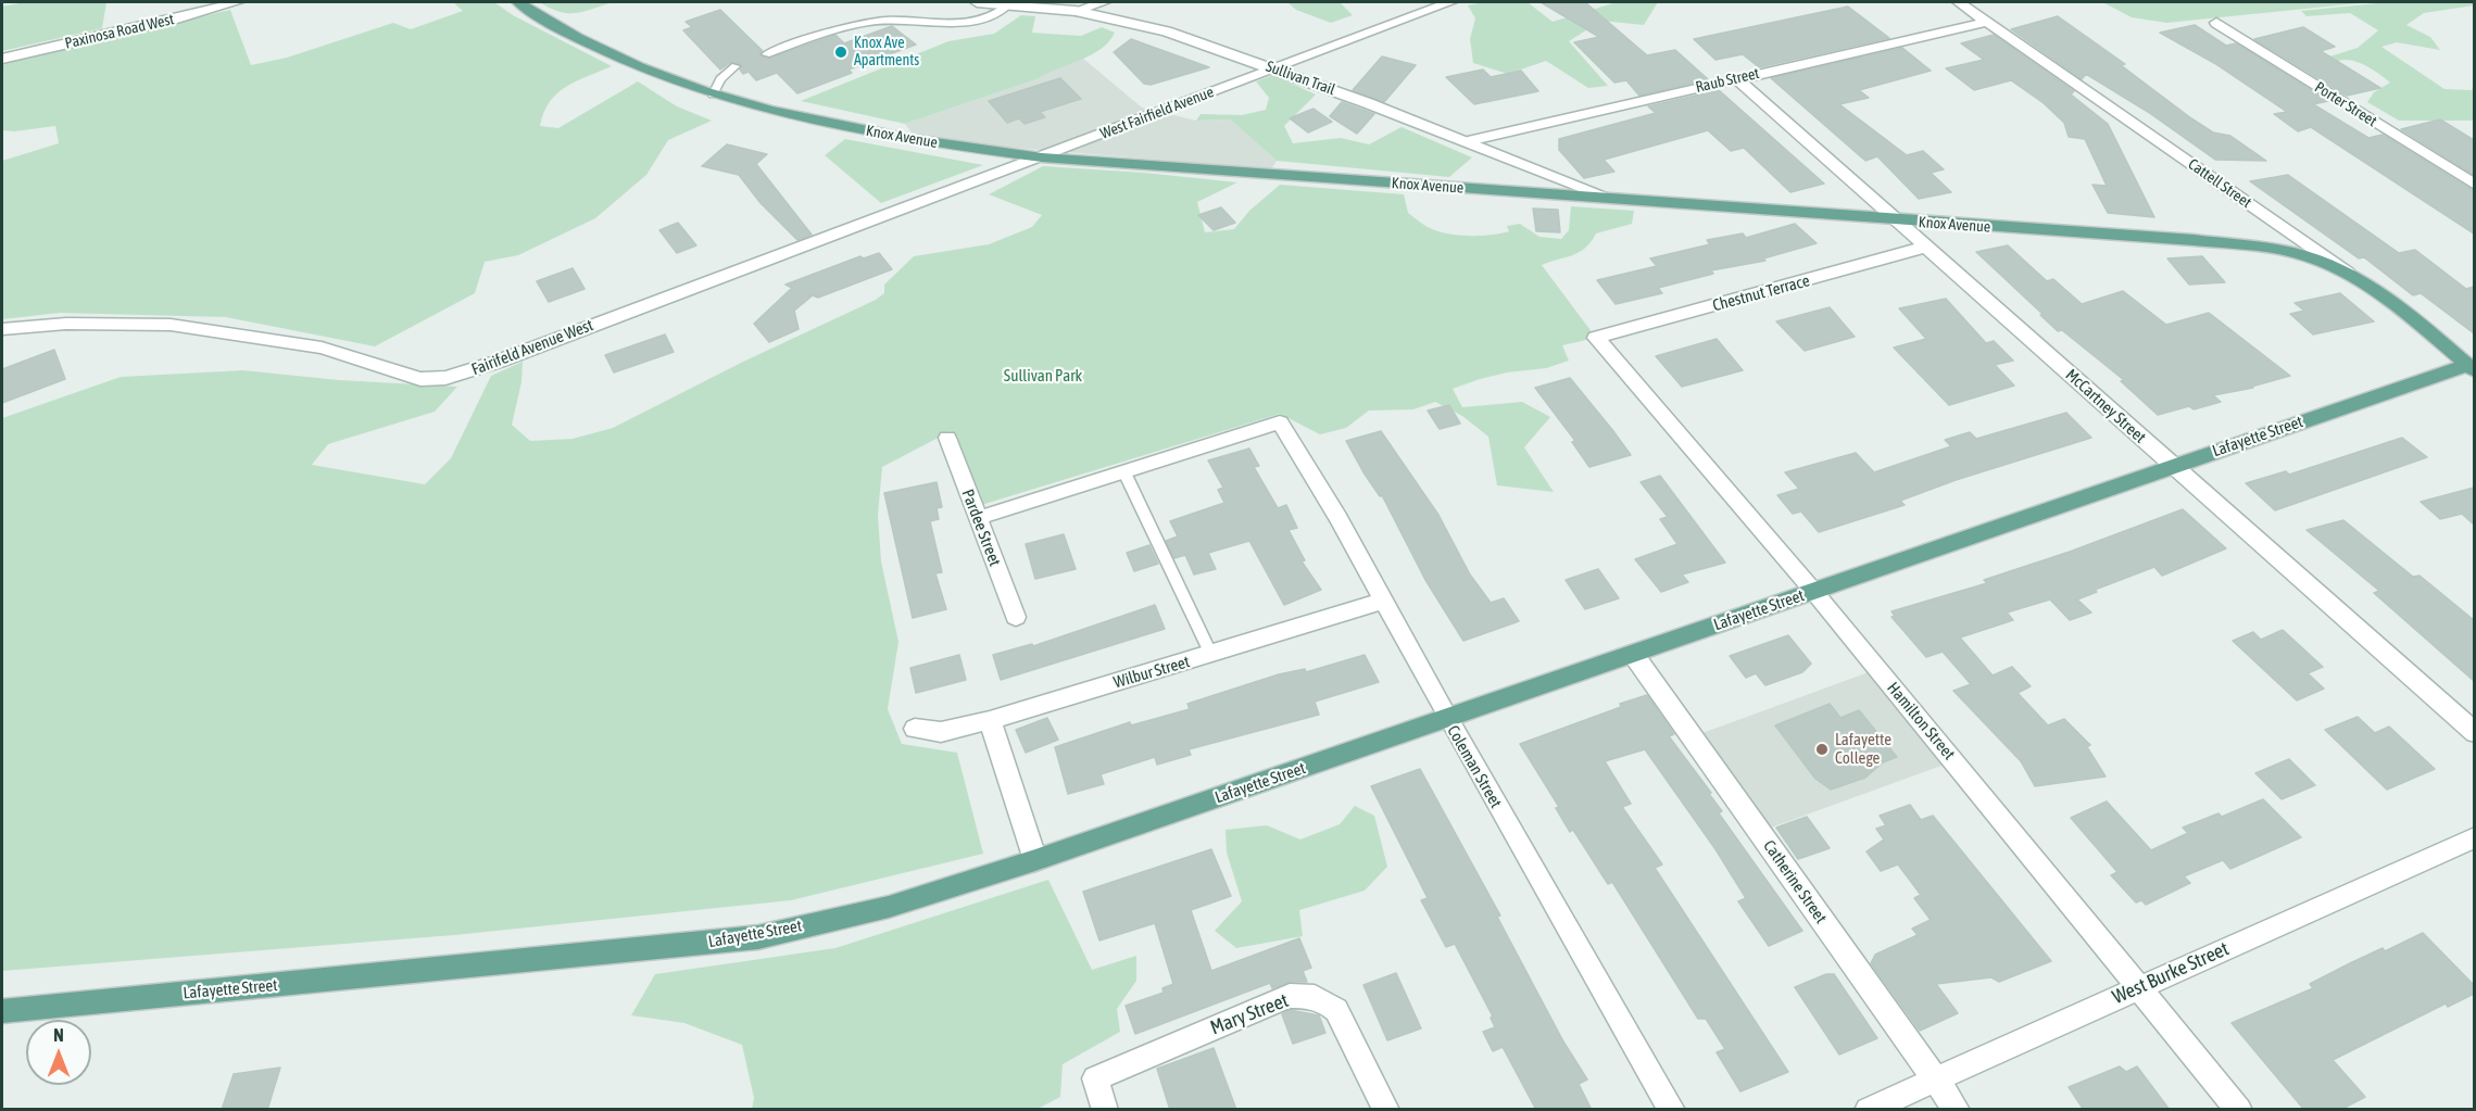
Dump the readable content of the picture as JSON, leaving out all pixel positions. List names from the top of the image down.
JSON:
{
  "streets": {
    "main road": ["Knox Avenue", "Cattell Street", "Lafayette Street"],
    "street": [
      "Paxinosa Road West",
      "Sullivan Trail",
      "Raub Street",
      "Porter Street",
      "West Fairfield Avenue",
      "Chestnut Terrace",
      "Fairifeld Avenue West",
      "McCartney Street",
      "Pardee Street",
      "Wilbur Street",
      "Hamilton Street",
      "Coleman Street",
      "Catherine Street",
      "West Burke Street",
      "Mary Street"
    ]
  },
  "crossings": [
    ["Sullivan Trail", "Raub Street"],
    ["Sullivan Trail", "West Fairfield Avenue"],
    ["Sullivan Trail", "Knox Avenue"],
    ["Raub Street", "Cattell Street"],
    ["Raub Street", "McCartney Street"],
    ["West Fairfield Avenue", "Knox Avenue"],
    ["West Fairfield Avenue", "Fairifeld Avenue West"],
    ["Knox Avenue", "Cattell Street"],
    ["Knox Avenue", "Fairifeld Avenue West"],
    ["Knox Avenue", "McCartney Street"],
    ["Cattell Street", "Lafayette Street"],
    ["Chestnut Terrace", "McCartney Street"],
    ["Chestnut Terrace", "Hamilton Street"],
    ["McCartney Street", "Lafayette Street"],
    ["Lafayette Street", "Hamilton Street"],
    ["Lafayette Street", "Coleman Street"],
    ["Lafayette Street", "Catherine Street"],
    ["Wilbur Street", "Coleman Street"],
    ["Hamilton Street", "West Burke Street"],
    ["Catherine Street", "West Burke Street"]
  ],
  "parks": ["Sullivan Park"],
  "places": ["Knox Ave Apartments", "Lafayette College"],
  "north": "top"
}
